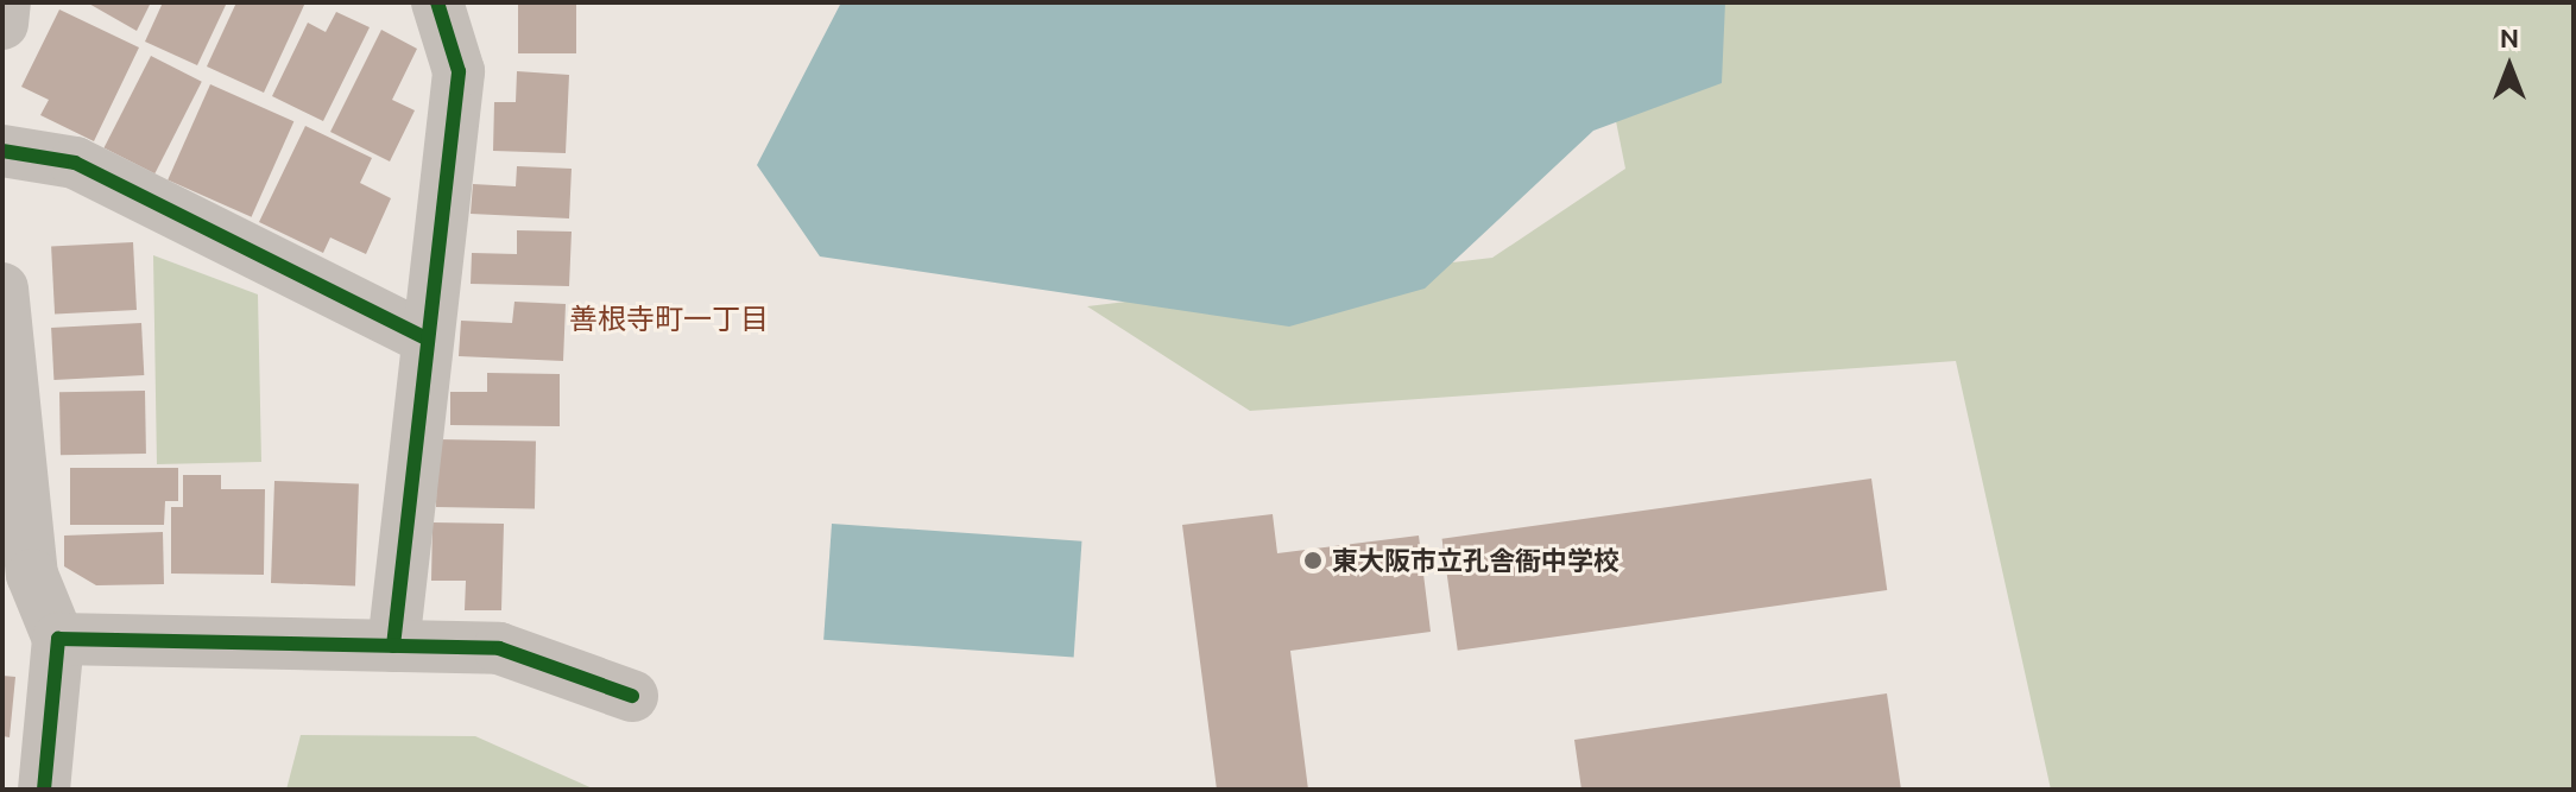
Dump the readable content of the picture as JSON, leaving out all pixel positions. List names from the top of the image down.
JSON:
{
  "districts": ["善根寺町一丁目"],
  "places": ["東大阪市立孔舎衙中学校"],
  "north": "top"
}
